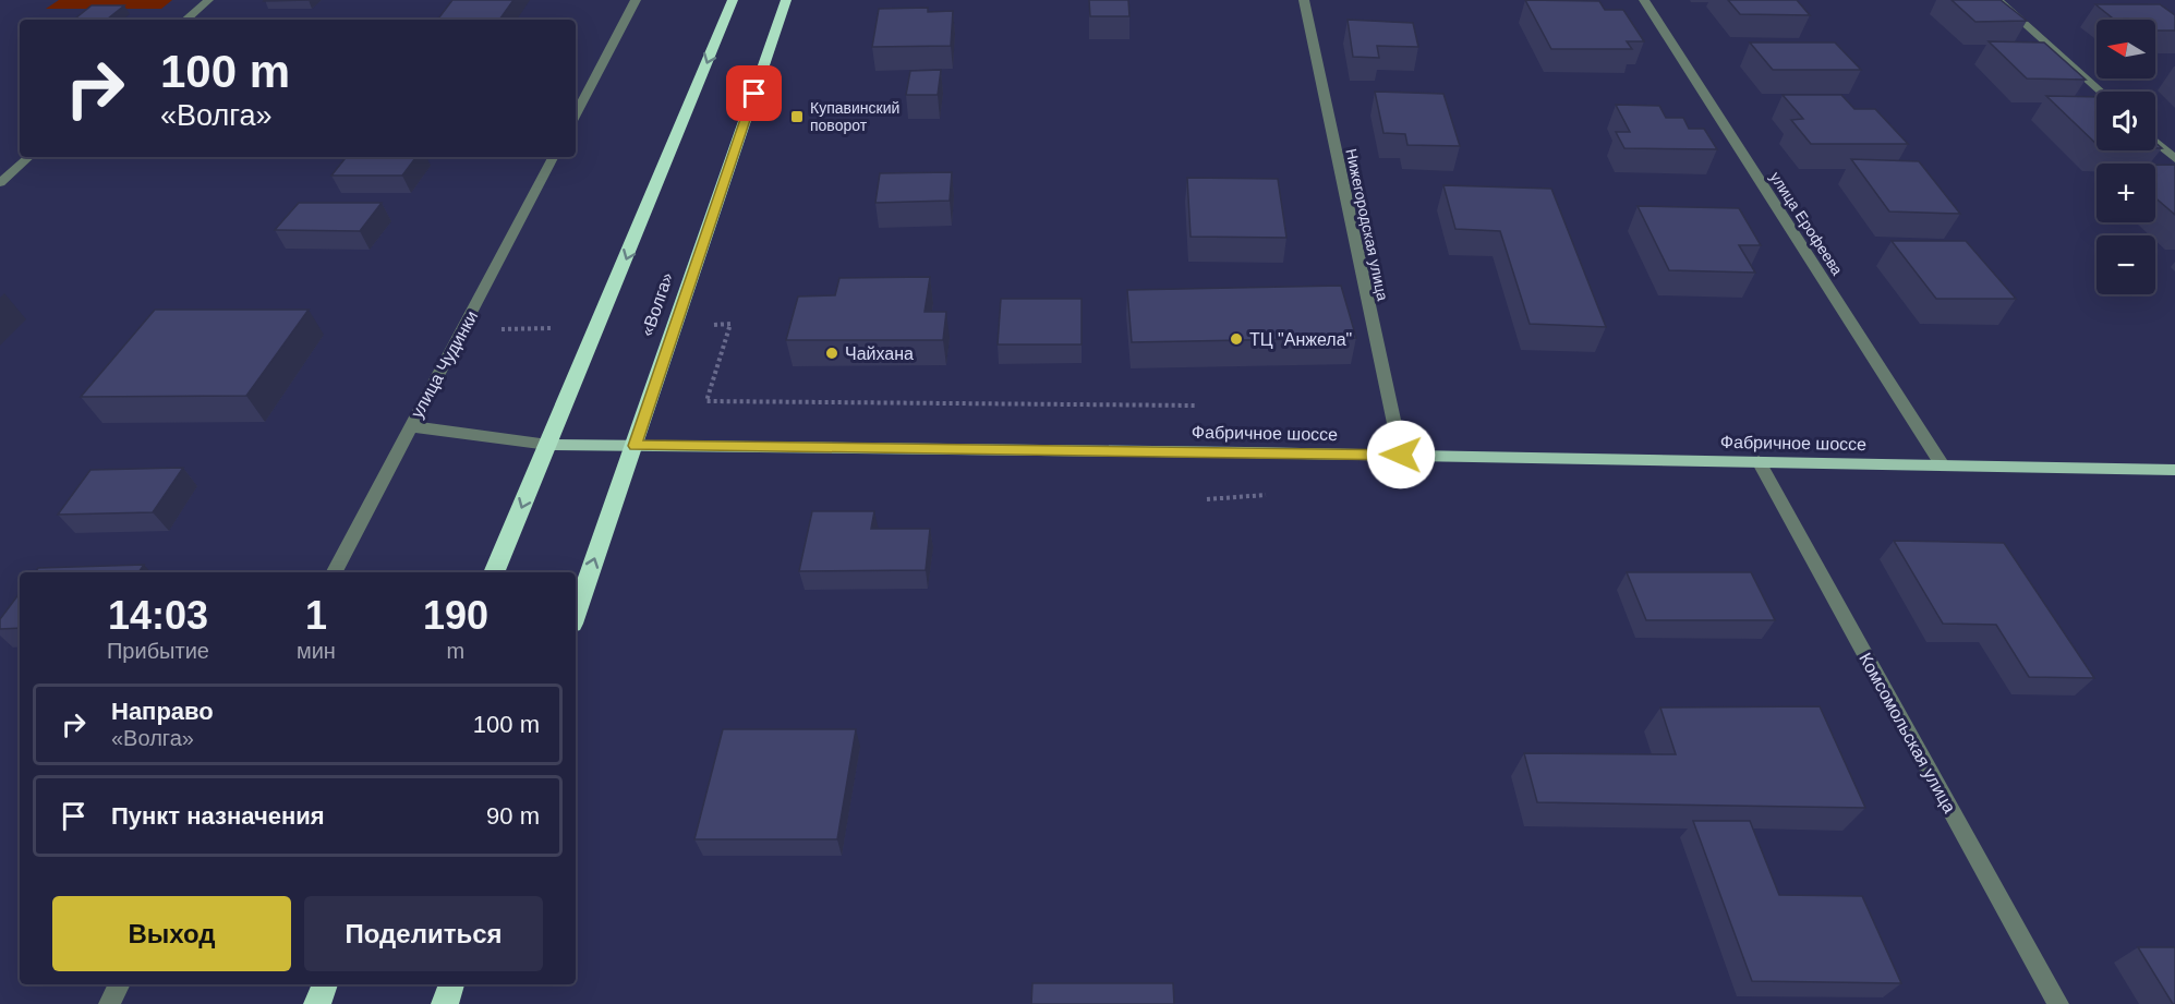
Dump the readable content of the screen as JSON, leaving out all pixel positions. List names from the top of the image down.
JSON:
{
  "streets": {
    "highway": ["«Волга»"],
    "main road": ["Фабричное шоссе"],
    "street": [
      "улица Ерофеева",
      "Нижегородская улица",
      "улица Чудинки",
      "Комсомольская улица"
    ]
  },
  "crossings": [
    ["улица Ерофеева", "Фабричное шоссе"],
    ["Нижегородская улица", "Фабричное шоссе"],
    ["«Волга»", "Фабричное шоссе"],
    ["Фабричное шоссе", "Комсомольская улица"]
  ],
  "places": {
    "transit": ["Купавинский поворот"],
    "other": ["ТЦ \"Анжела\"", "Чайхана"]
  },
  "north": "left",
  "page": {
    "map_buttons": ["+", "−"],
    "turn": ["100 m", "«Волга»"],
    "eta": [
      "14:03",
      "Прибытие",
      "1",
      "мин",
      "190",
      "m"
    ],
    "list": [
      {
        "name": "Направо",
        "note": "«Волга»",
        "value": "100 m"
      },
      {
        "name": "Пункт назначения",
        "value": "90 m"
      }
    ],
    "buttons": ["Выход", "Поделиться"]
  }
}
